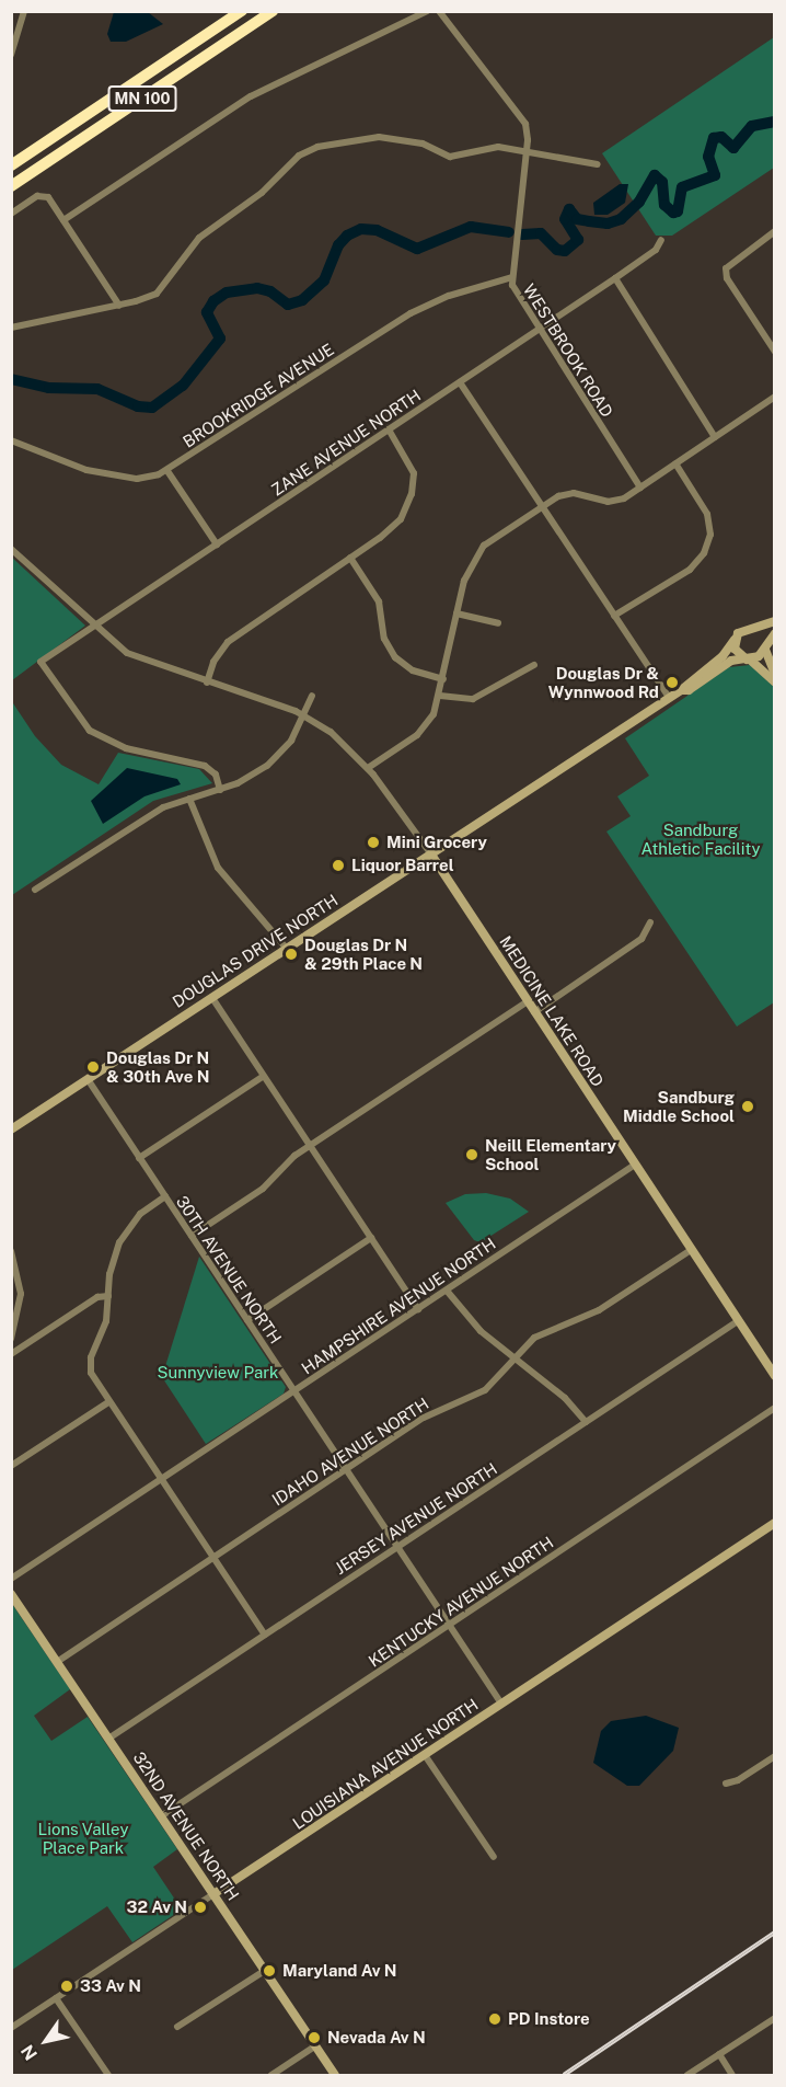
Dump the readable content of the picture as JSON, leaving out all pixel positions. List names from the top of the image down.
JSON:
{
  "streets": {
    "highway": ["MN 100"],
    "street": [
      "WESTBROOK ROAD",
      "BROOKRIDGE AVENUE",
      "ZANE AVENUE NORTH",
      "DOUGLAS DRIVE NORTH",
      "MEDICINE LAKE ROAD",
      "30TH AVENUE NORTH",
      "HAMPSHIRE AVENUE NORTH",
      "IDAHO AVENUE NORTH",
      "JERSEY AVENUE NORTH",
      "KENTUCKY AVENUE NORTH",
      "LOUISIANA AVENUE NORTH",
      "32ND AVENUE NORTH"
    ]
  },
  "crossings": [
    ["WESTBROOK ROAD", "BROOKRIDGE AVENUE"],
    ["WESTBROOK ROAD", "ZANE AVENUE NORTH"],
    ["ZANE AVENUE NORTH", "MEDICINE LAKE ROAD"],
    ["DOUGLAS DRIVE NORTH", "MEDICINE LAKE ROAD"],
    ["DOUGLAS DRIVE NORTH", "30TH AVENUE NORTH"],
    ["MEDICINE LAKE ROAD", "HAMPSHIRE AVENUE NORTH"],
    ["MEDICINE LAKE ROAD", "IDAHO AVENUE NORTH"],
    ["MEDICINE LAKE ROAD", "JERSEY AVENUE NORTH"],
    ["30TH AVENUE NORTH", "HAMPSHIRE AVENUE NORTH"],
    ["30TH AVENUE NORTH", "IDAHO AVENUE NORTH"],
    ["30TH AVENUE NORTH", "JERSEY AVENUE NORTH"],
    ["30TH AVENUE NORTH", "KENTUCKY AVENUE NORTH"],
    ["30TH AVENUE NORTH", "LOUISIANA AVENUE NORTH"],
    ["IDAHO AVENUE NORTH", "32ND AVENUE NORTH"],
    ["JERSEY AVENUE NORTH", "32ND AVENUE NORTH"],
    ["KENTUCKY AVENUE NORTH", "32ND AVENUE NORTH"],
    ["LOUISIANA AVENUE NORTH", "32ND AVENUE NORTH"]
  ],
  "parks": ["Sandburg Athletic Facility", "Sunnyview Park", "Lions Valley Place Park"],
  "places": [
    "Douglas Dr & Wynnwood Rd",
    "Mini Grocery",
    "Liquor Barrel",
    "Douglas Dr N & 29th Place N",
    "Douglas Dr N & 30th Ave N",
    "Sandburg Middle School",
    "Neill Elementary School",
    "32 Av N",
    "Maryland Av N",
    "33 Av N",
    "PD Instore",
    "Nevada Av N"
  ],
  "north": "bottom left"
}
